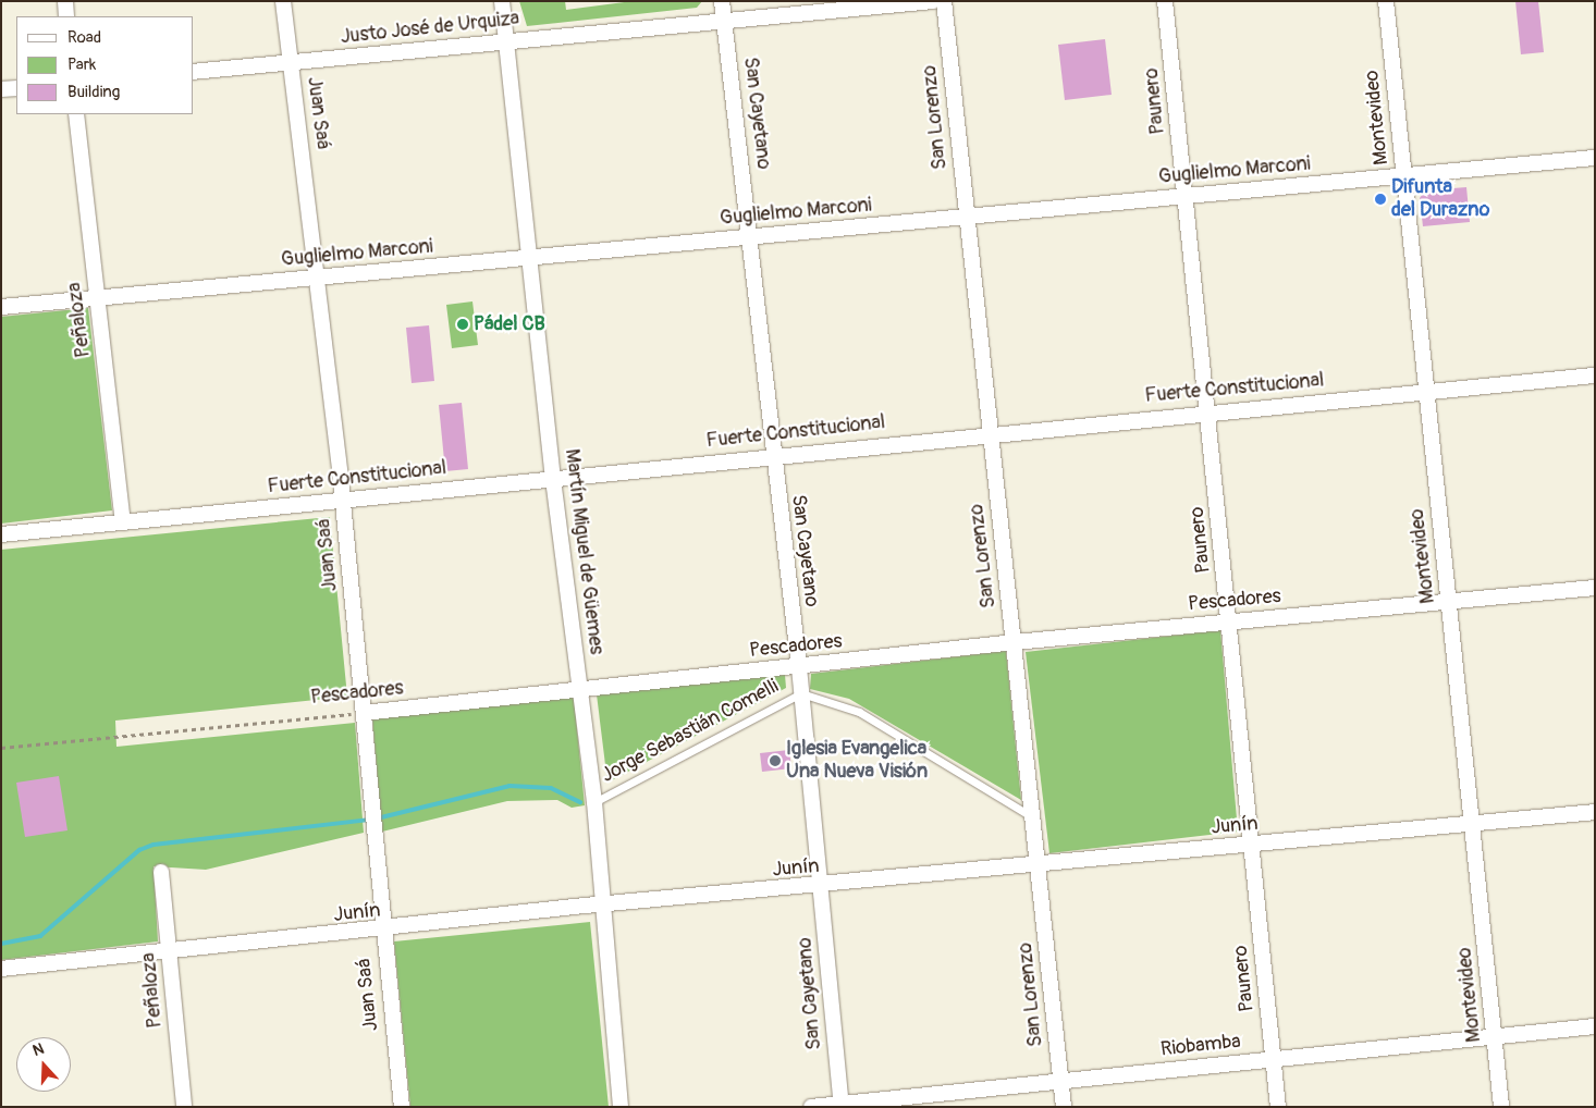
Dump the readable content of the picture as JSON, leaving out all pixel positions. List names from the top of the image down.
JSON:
{
  "streets": {
    "street": [
      "Justo José de Urquiza",
      "Paunero",
      "Juan Saá",
      "San Cayetano",
      "San Lorenzo",
      "Montevideo",
      "Guglielmo Marconi",
      "Peñaloza",
      "Fuerte Constitucional",
      "Martín Miguel de Güemes",
      "Pescadores",
      "Junín",
      "Riobamba"
    ],
    "lane": ["Jorge Sebastián Comelli"]
  },
  "crossings": [
    ["Justo José de Urquiza", "Juan Saá"],
    ["Justo José de Urquiza", "San Cayetano"],
    ["Justo José de Urquiza", "Martín Miguel de Güemes"],
    ["Paunero", "Guglielmo Marconi"],
    ["Paunero", "Fuerte Constitucional"],
    ["Paunero", "Pescadores"],
    ["Paunero", "Junín"],
    ["Paunero", "Riobamba"],
    ["Juan Saá", "Guglielmo Marconi"],
    ["Juan Saá", "Fuerte Constitucional"],
    ["Juan Saá", "Pescadores"],
    ["Juan Saá", "Junín"],
    ["San Cayetano", "Guglielmo Marconi"],
    ["San Cayetano", "Fuerte Constitucional"],
    ["San Cayetano", "Pescadores"],
    ["San Cayetano", "Jorge Sebastián Comelli"],
    ["San Cayetano", "Junín"],
    ["San Cayetano", "Riobamba"],
    ["San Lorenzo", "Guglielmo Marconi"],
    ["San Lorenzo", "Fuerte Constitucional"],
    ["San Lorenzo", "Pescadores"],
    ["San Lorenzo", "Jorge Sebastián Comelli"],
    ["San Lorenzo", "Junín"],
    ["San Lorenzo", "Riobamba"],
    ["Montevideo", "Guglielmo Marconi"],
    ["Montevideo", "Fuerte Constitucional"],
    ["Montevideo", "Pescadores"],
    ["Montevideo", "Junín"],
    ["Montevideo", "Riobamba"],
    ["Guglielmo Marconi", "Peñaloza"],
    ["Guglielmo Marconi", "Martín Miguel de Güemes"],
    ["Peñaloza", "Fuerte Constitucional"],
    ["Peñaloza", "Junín"],
    ["Fuerte Constitucional", "Martín Miguel de Güemes"],
    ["Martín Miguel de Güemes", "Pescadores"],
    ["Martín Miguel de Güemes", "Jorge Sebastián Comelli"],
    ["Martín Miguel de Güemes", "Junín"]
  ],
  "places": ["Difunta del Durazno", "Pádel CB", "Iglesia Evangelica Una Nueva Visión"],
  "legend": ["Road", "Park", "Building"],
  "north": "top"
}
